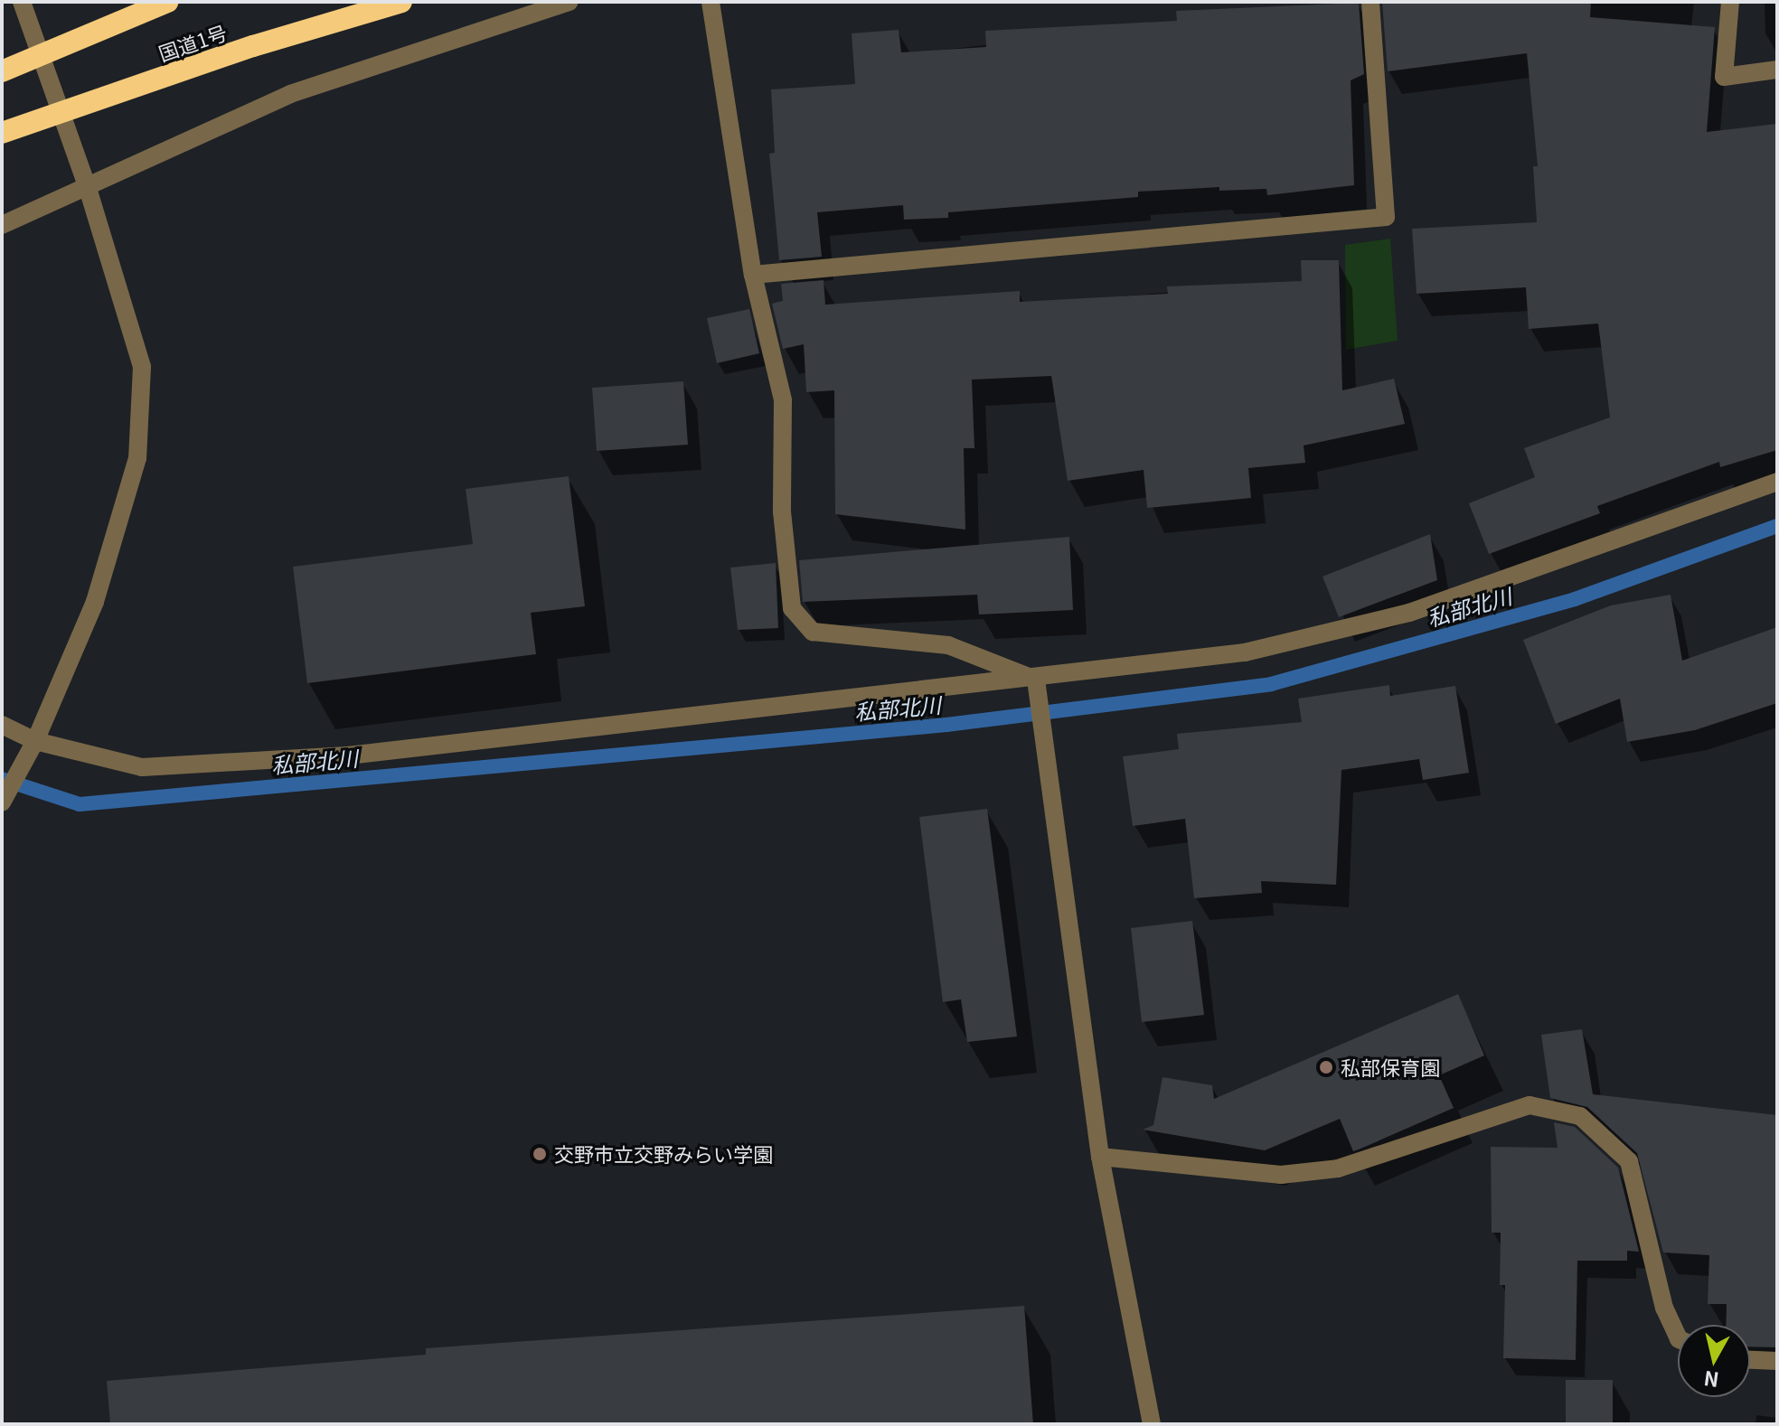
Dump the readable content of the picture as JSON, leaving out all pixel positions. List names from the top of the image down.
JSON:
{
  "streets": {
    "highway": ["国道1号"]
  },
  "water": ["私部北川"],
  "places": ["私部保育園", "交野市立交野みらい学園"],
  "north": "bottom"
}
